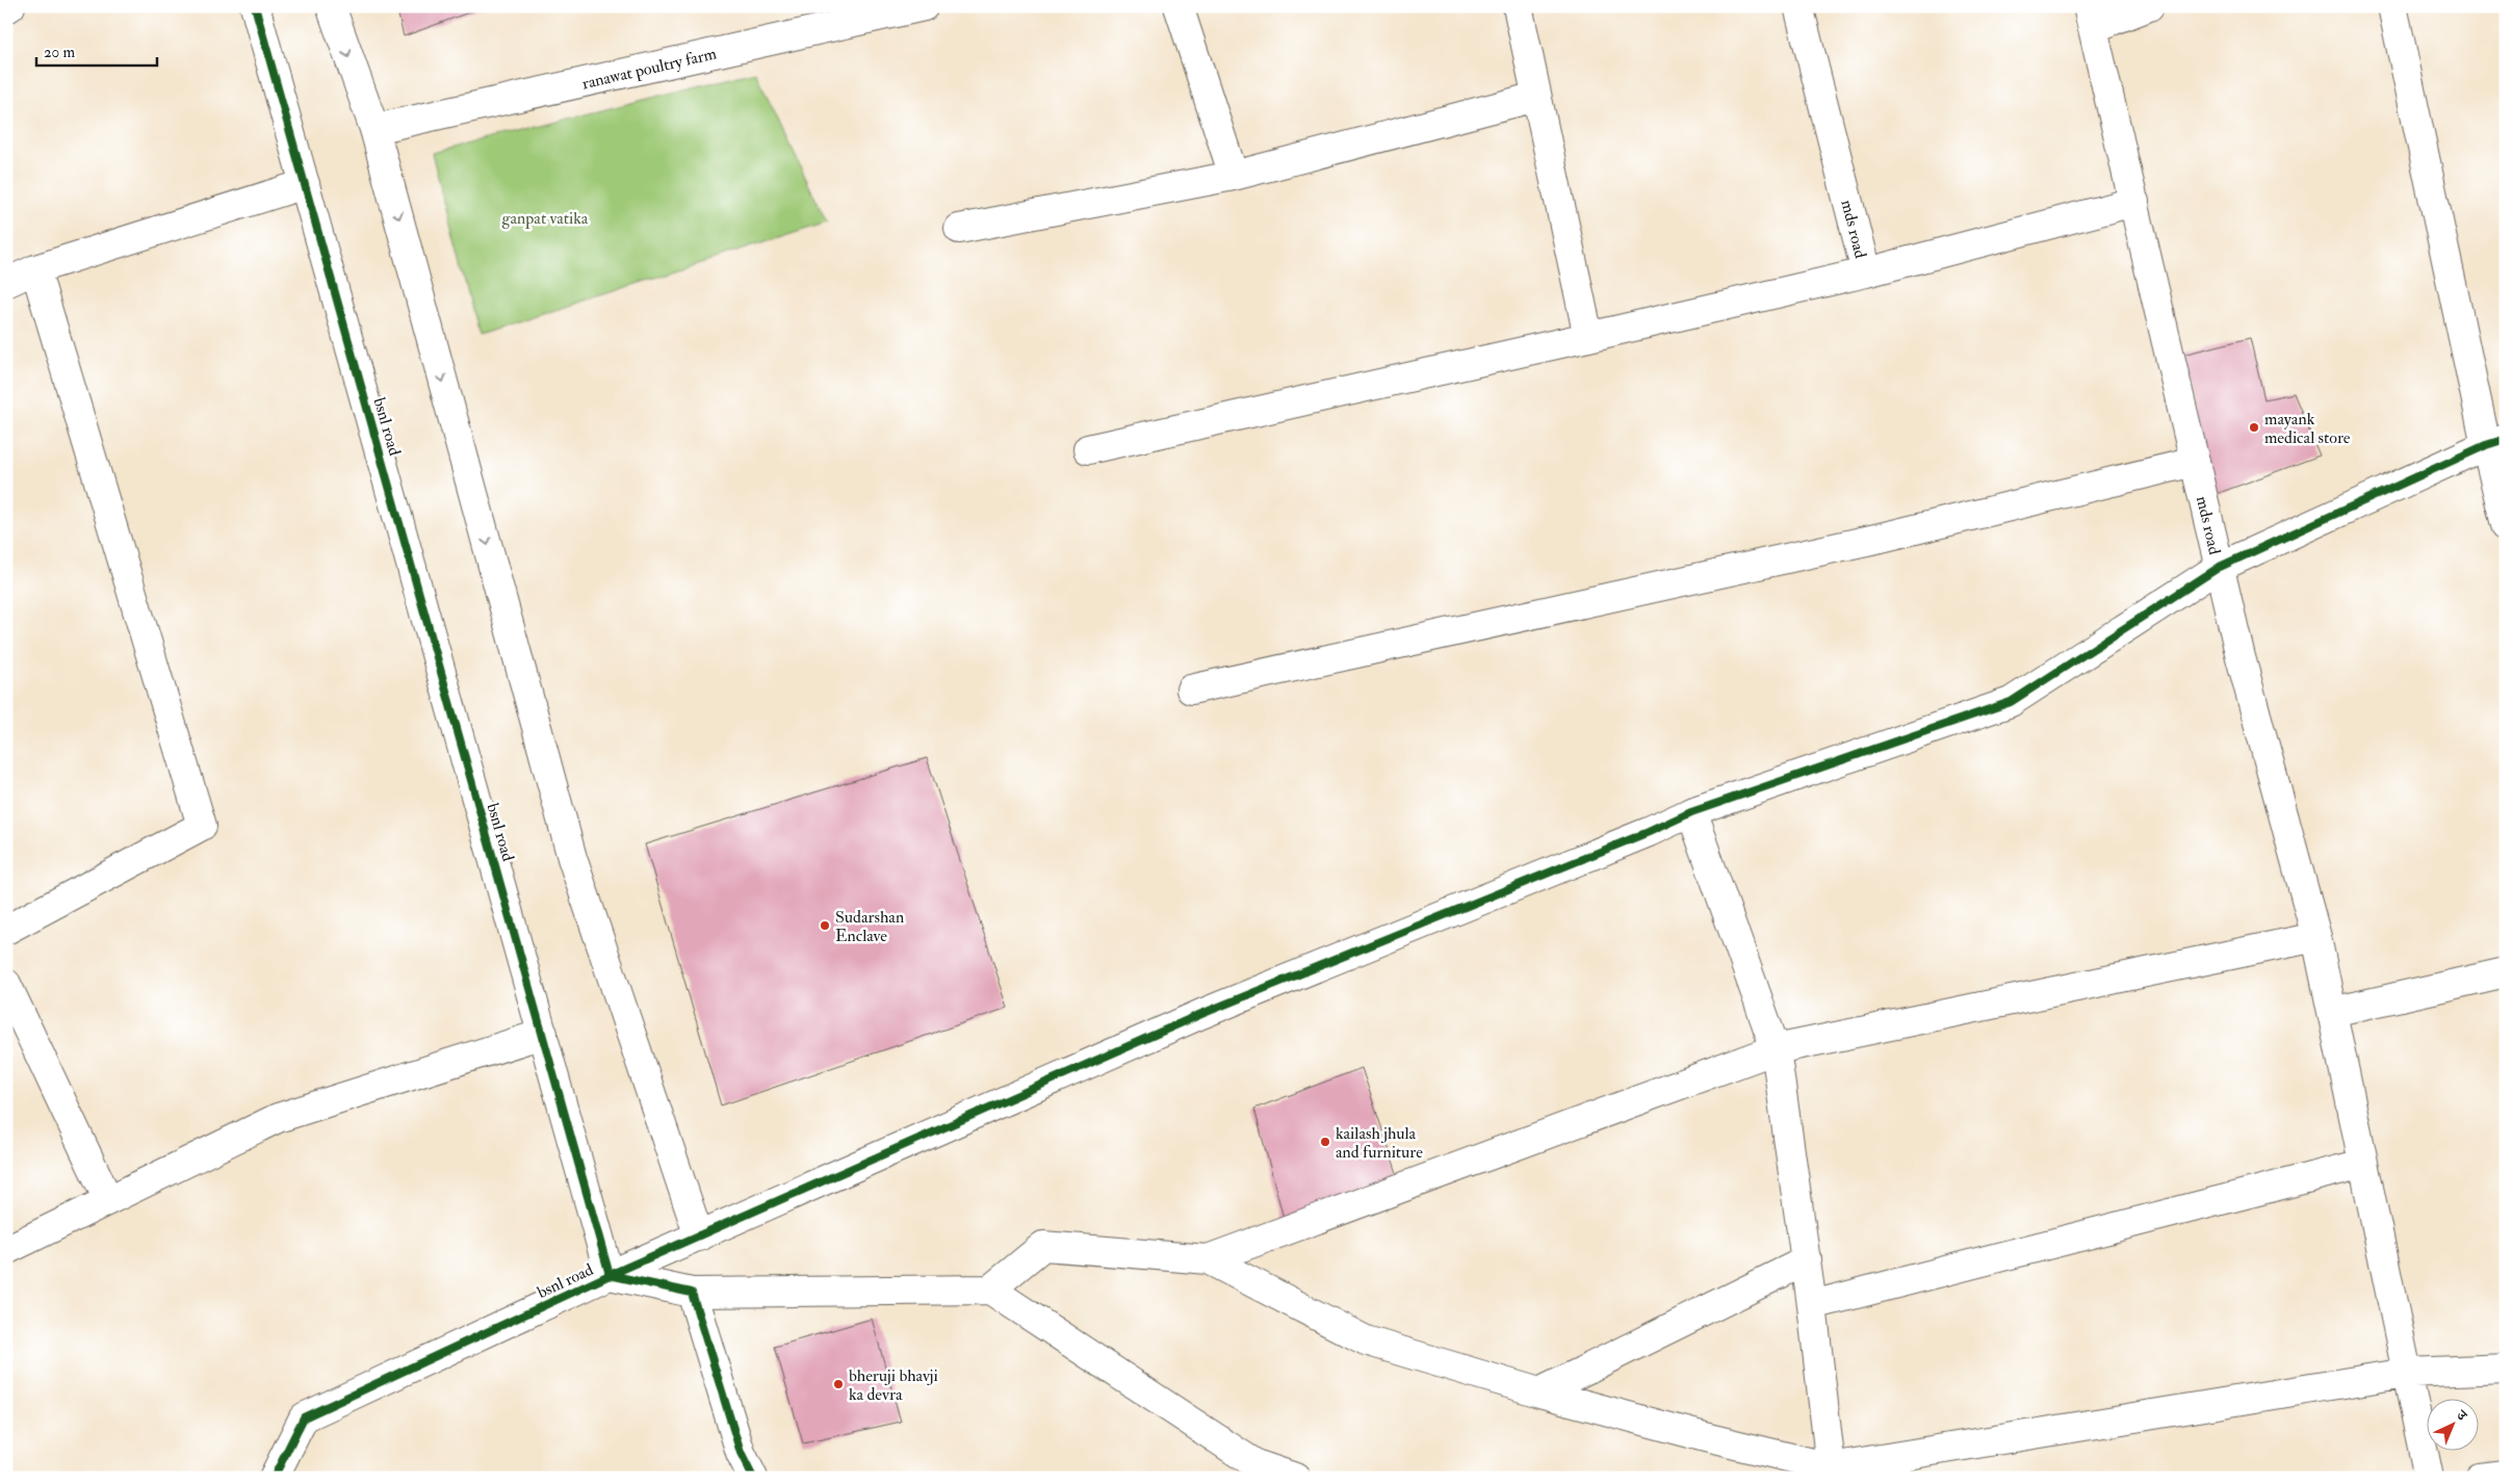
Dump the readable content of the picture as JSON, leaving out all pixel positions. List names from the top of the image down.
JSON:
{
  "streets": {
    "street": ["ranawat poultry farm", "mds road", "bsnl road"]
  },
  "parks": ["ganpat vatika"],
  "places": [
    "mayank medical store",
    "Sudarshan Enclave",
    "kailash jhula and furniture",
    "bheruji bhavji ka devra"
  ],
  "scale_bar": "20 m",
  "north": "top right"
}
